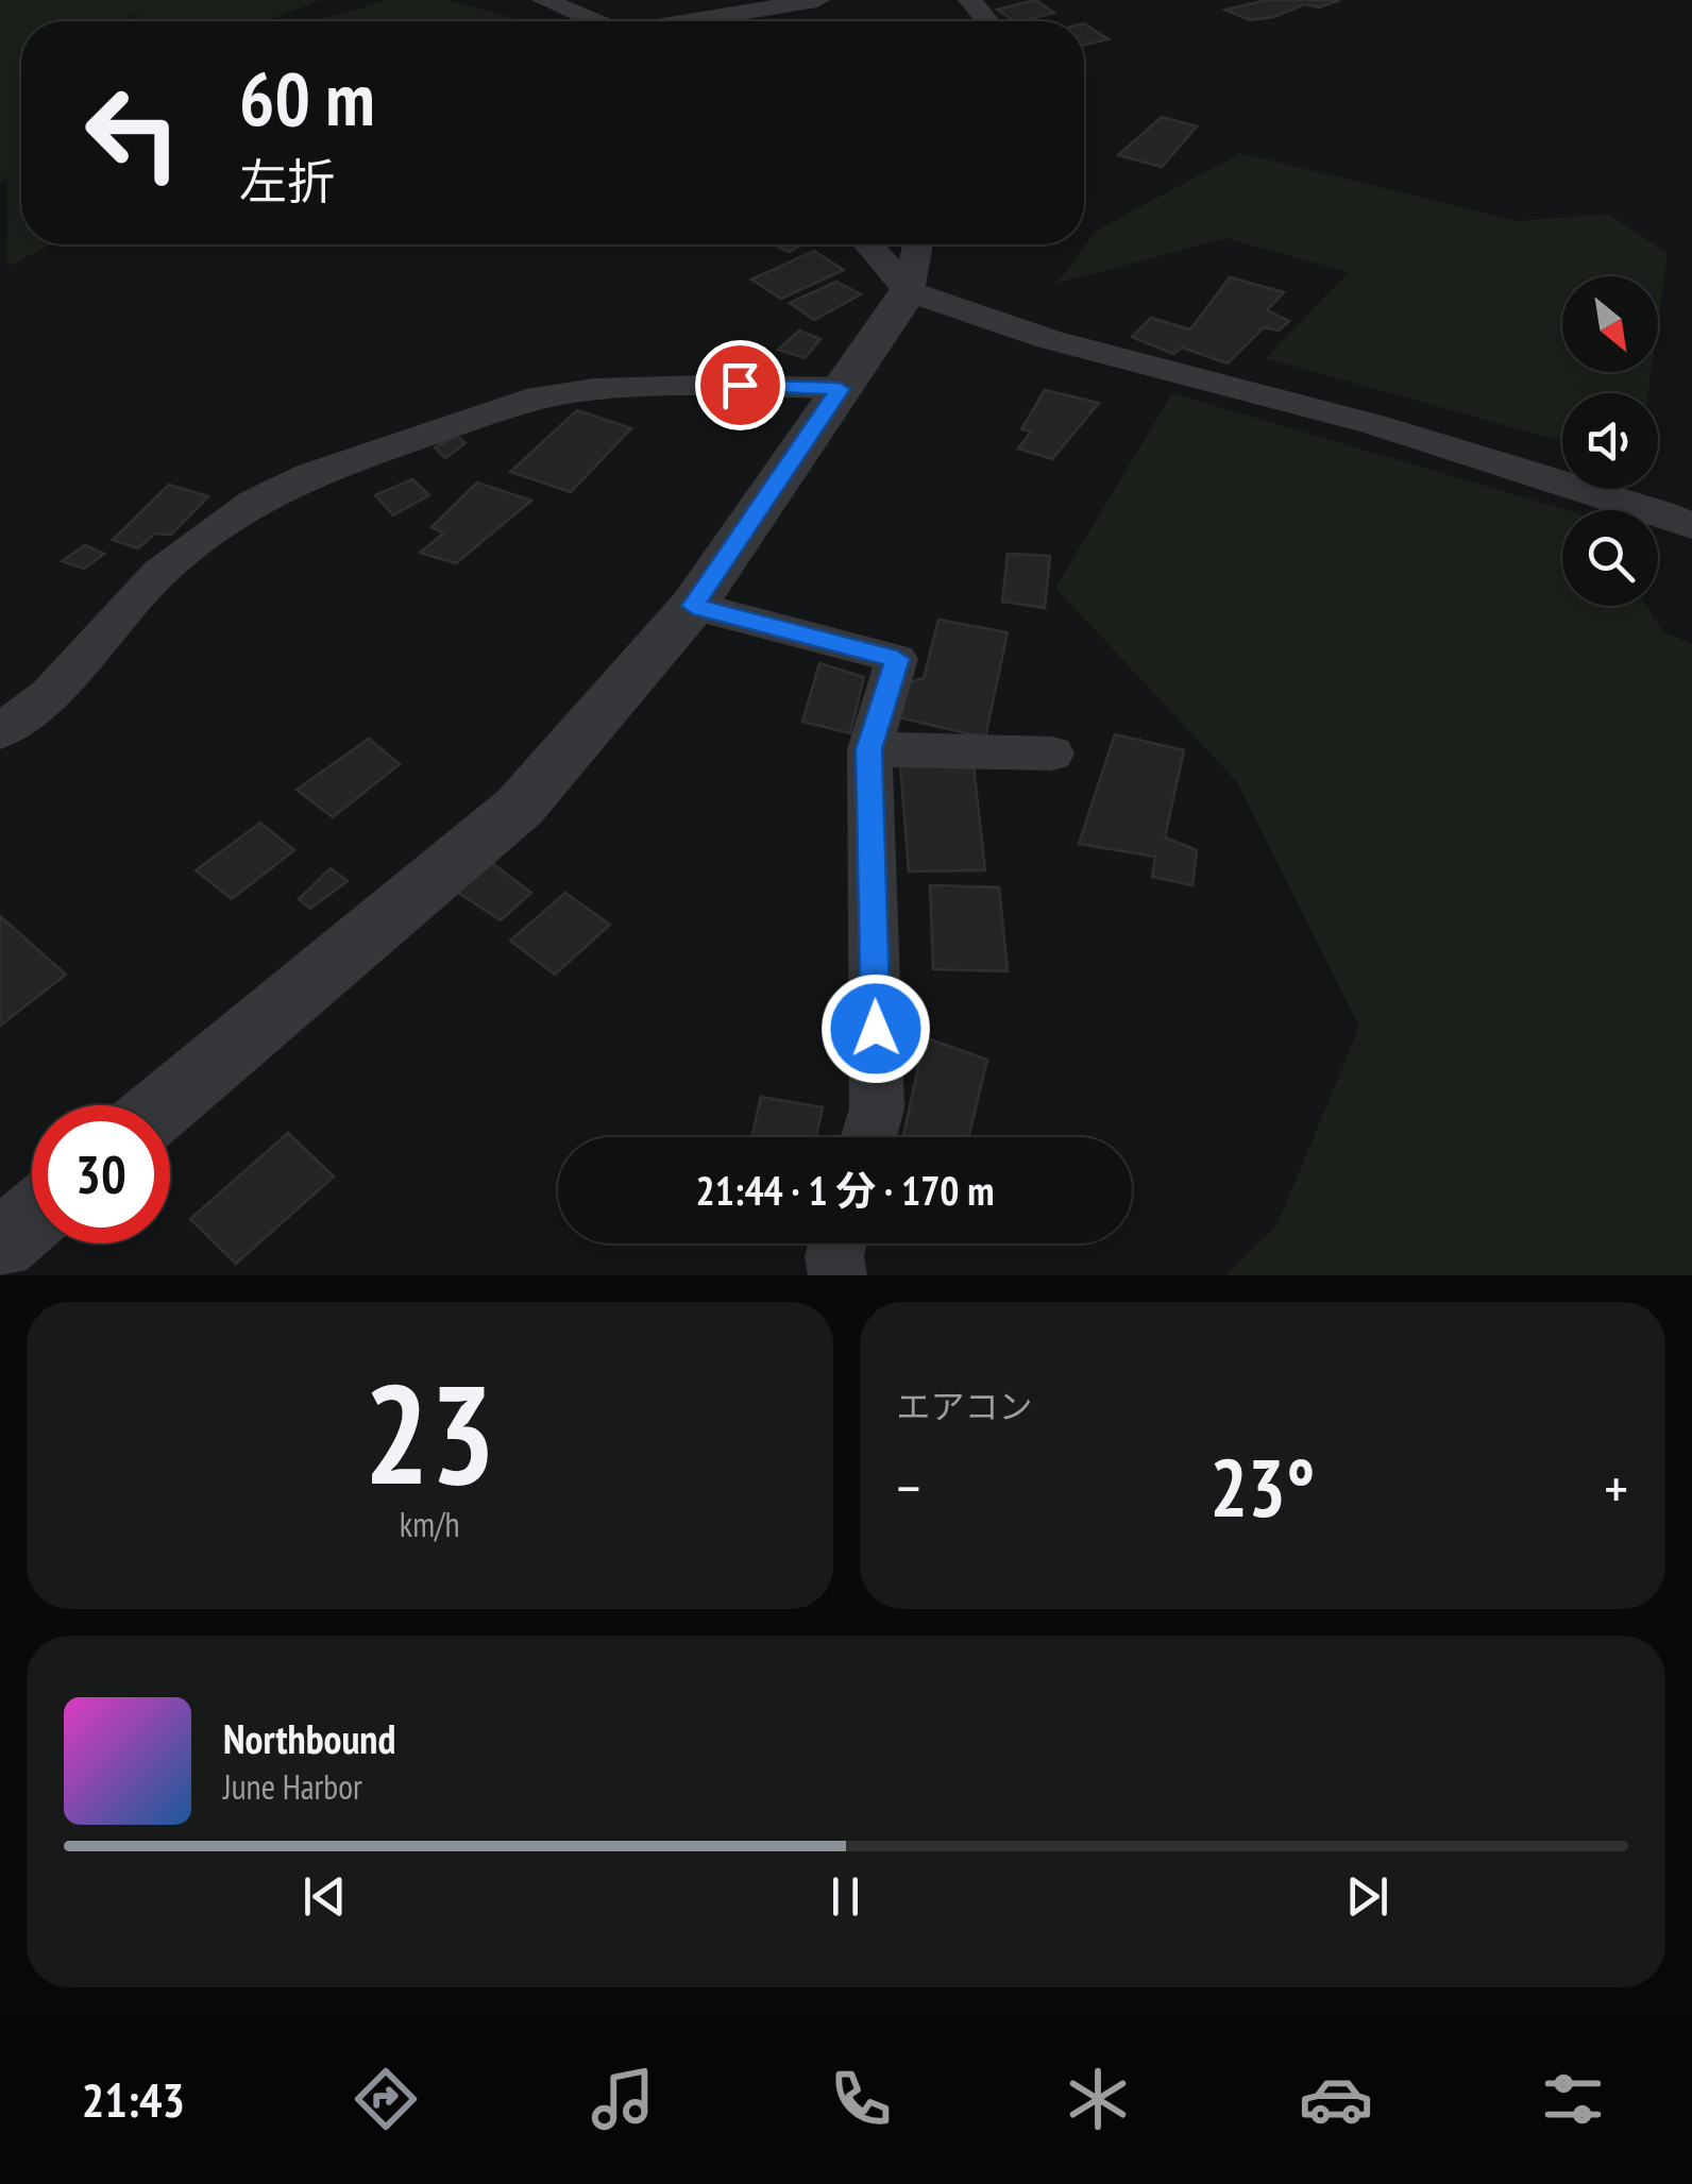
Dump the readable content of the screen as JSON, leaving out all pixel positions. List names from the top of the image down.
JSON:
{
  "north": "bottom right",
  "page": {
    "turn": ["60 m", "左折"],
    "limit": "30",
    "trip": "21:44 · 1 分 · 170 m",
    "tile": [
      ["23", "km/h"],
      "エアコン"
    ],
    "heat": ["−", "23°", "+"],
    "song": ["Northbound", "June Harbor"],
    "tabs": "21:43"
  }
}
